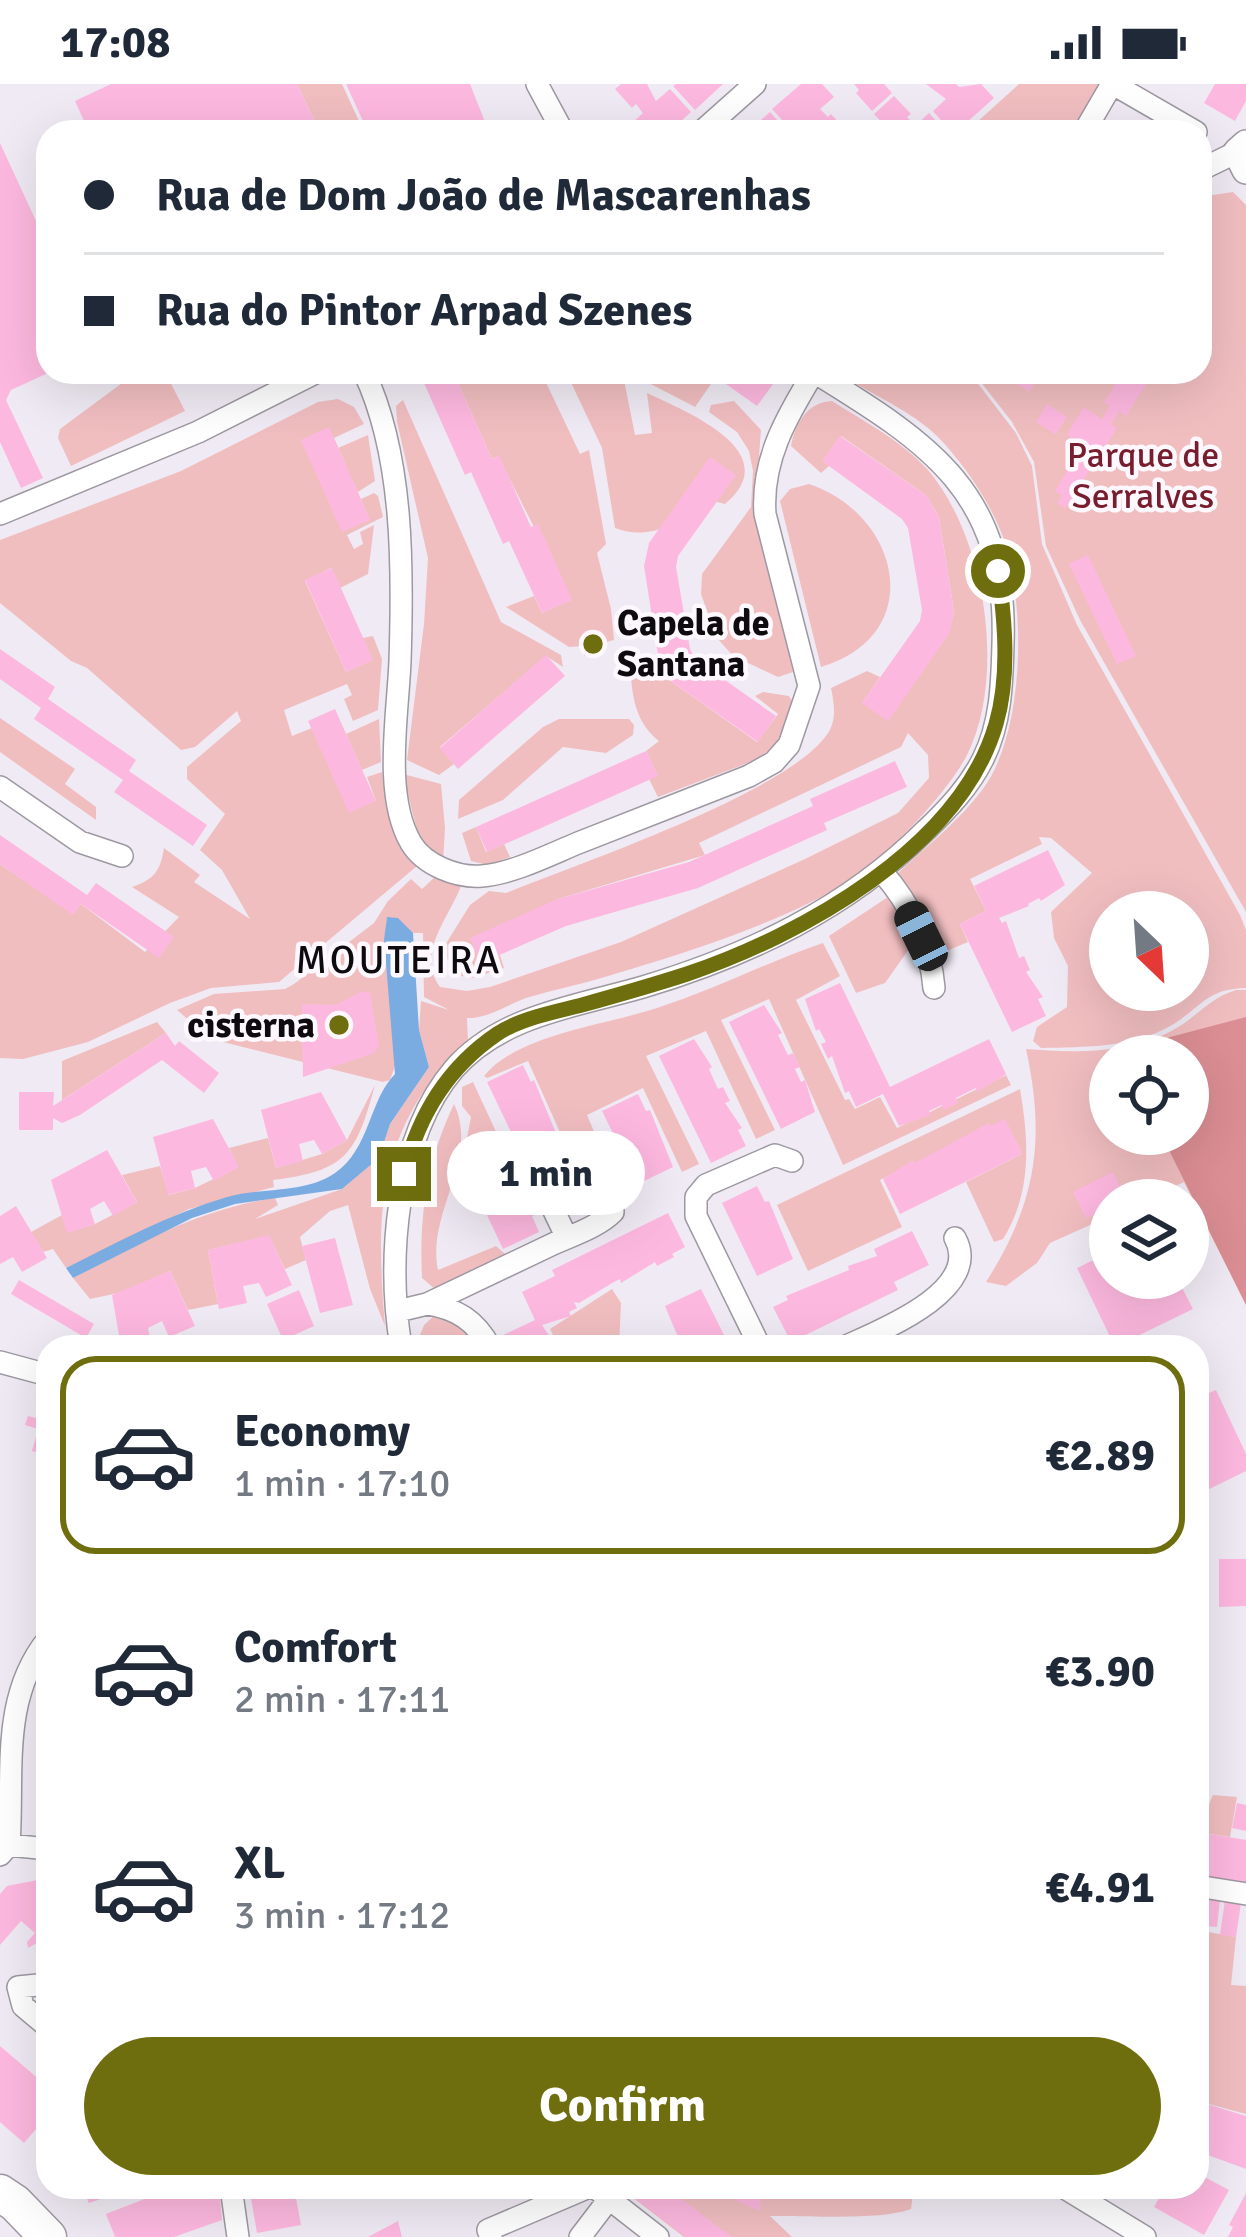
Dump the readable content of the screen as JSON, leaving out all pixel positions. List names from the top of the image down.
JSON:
{
  "districts": ["MOUTEIRA"],
  "parks": ["Parque de Serralves"],
  "places": ["Capela de Santana", "cisterna"],
  "north": "bottom right",
  "page": {
    "status": "17:08",
    "banner": ["Rua de Dom João de Mascarenhas", "Rua do Pintor Arpad Szenes"],
    "bubble": "1 min",
    "list": [
      {
        "name": "Economy",
        "note": "1 min · 17:10",
        "value": "€2.89"
      },
      {
        "name": "Comfort",
        "note": "2 min · 17:11",
        "value": "€3.90"
      },
      {
        "name": "XL",
        "note": "3 min · 17:12",
        "value": "€4.91"
      }
    ],
    "buttons": "Confirm"
  }
}
